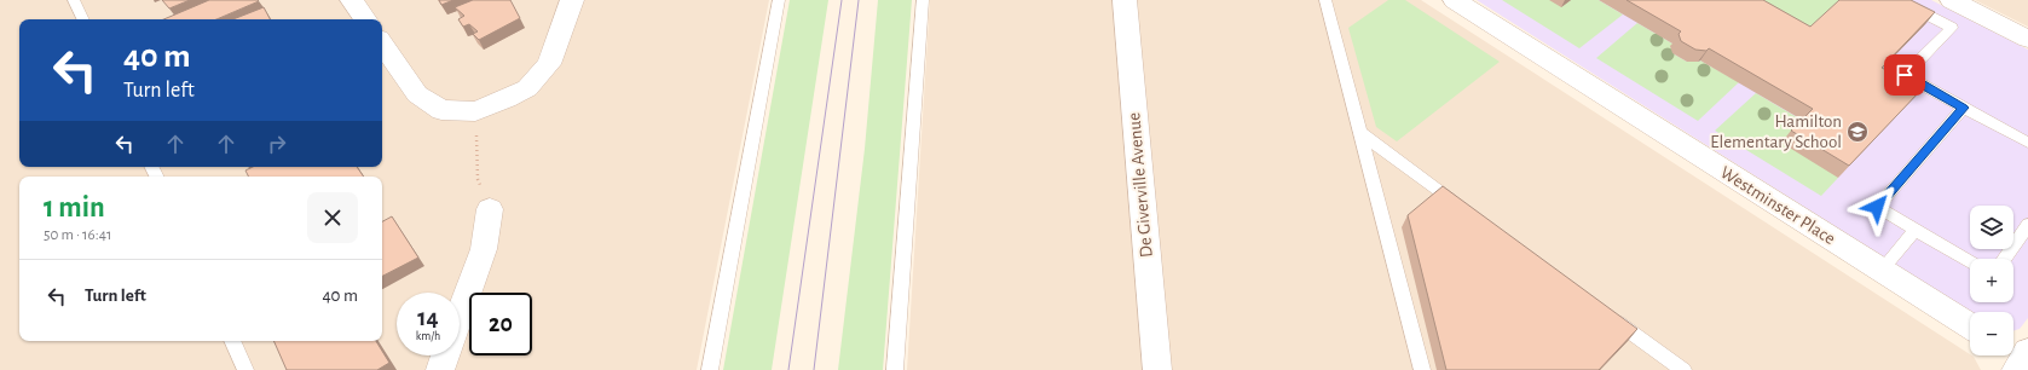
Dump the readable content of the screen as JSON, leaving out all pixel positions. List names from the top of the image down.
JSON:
{
  "streets": {
    "street": ["De Giverville Avenue", "Westminster Place"]
  },
  "places": {
    "school or university": ["Hamilton Elementary School"]
  },
  "page": {
    "turn": ["40 m", "Turn left"],
    "heading": ["1 min", "50 m · 16:41"],
    "map_buttons": ["+", "−"],
    "list": [
      {
        "name": "Turn left",
        "value": "40 m"
      }
    ],
    "speed": "14 km/h",
    "limit": "20"
  }
}
